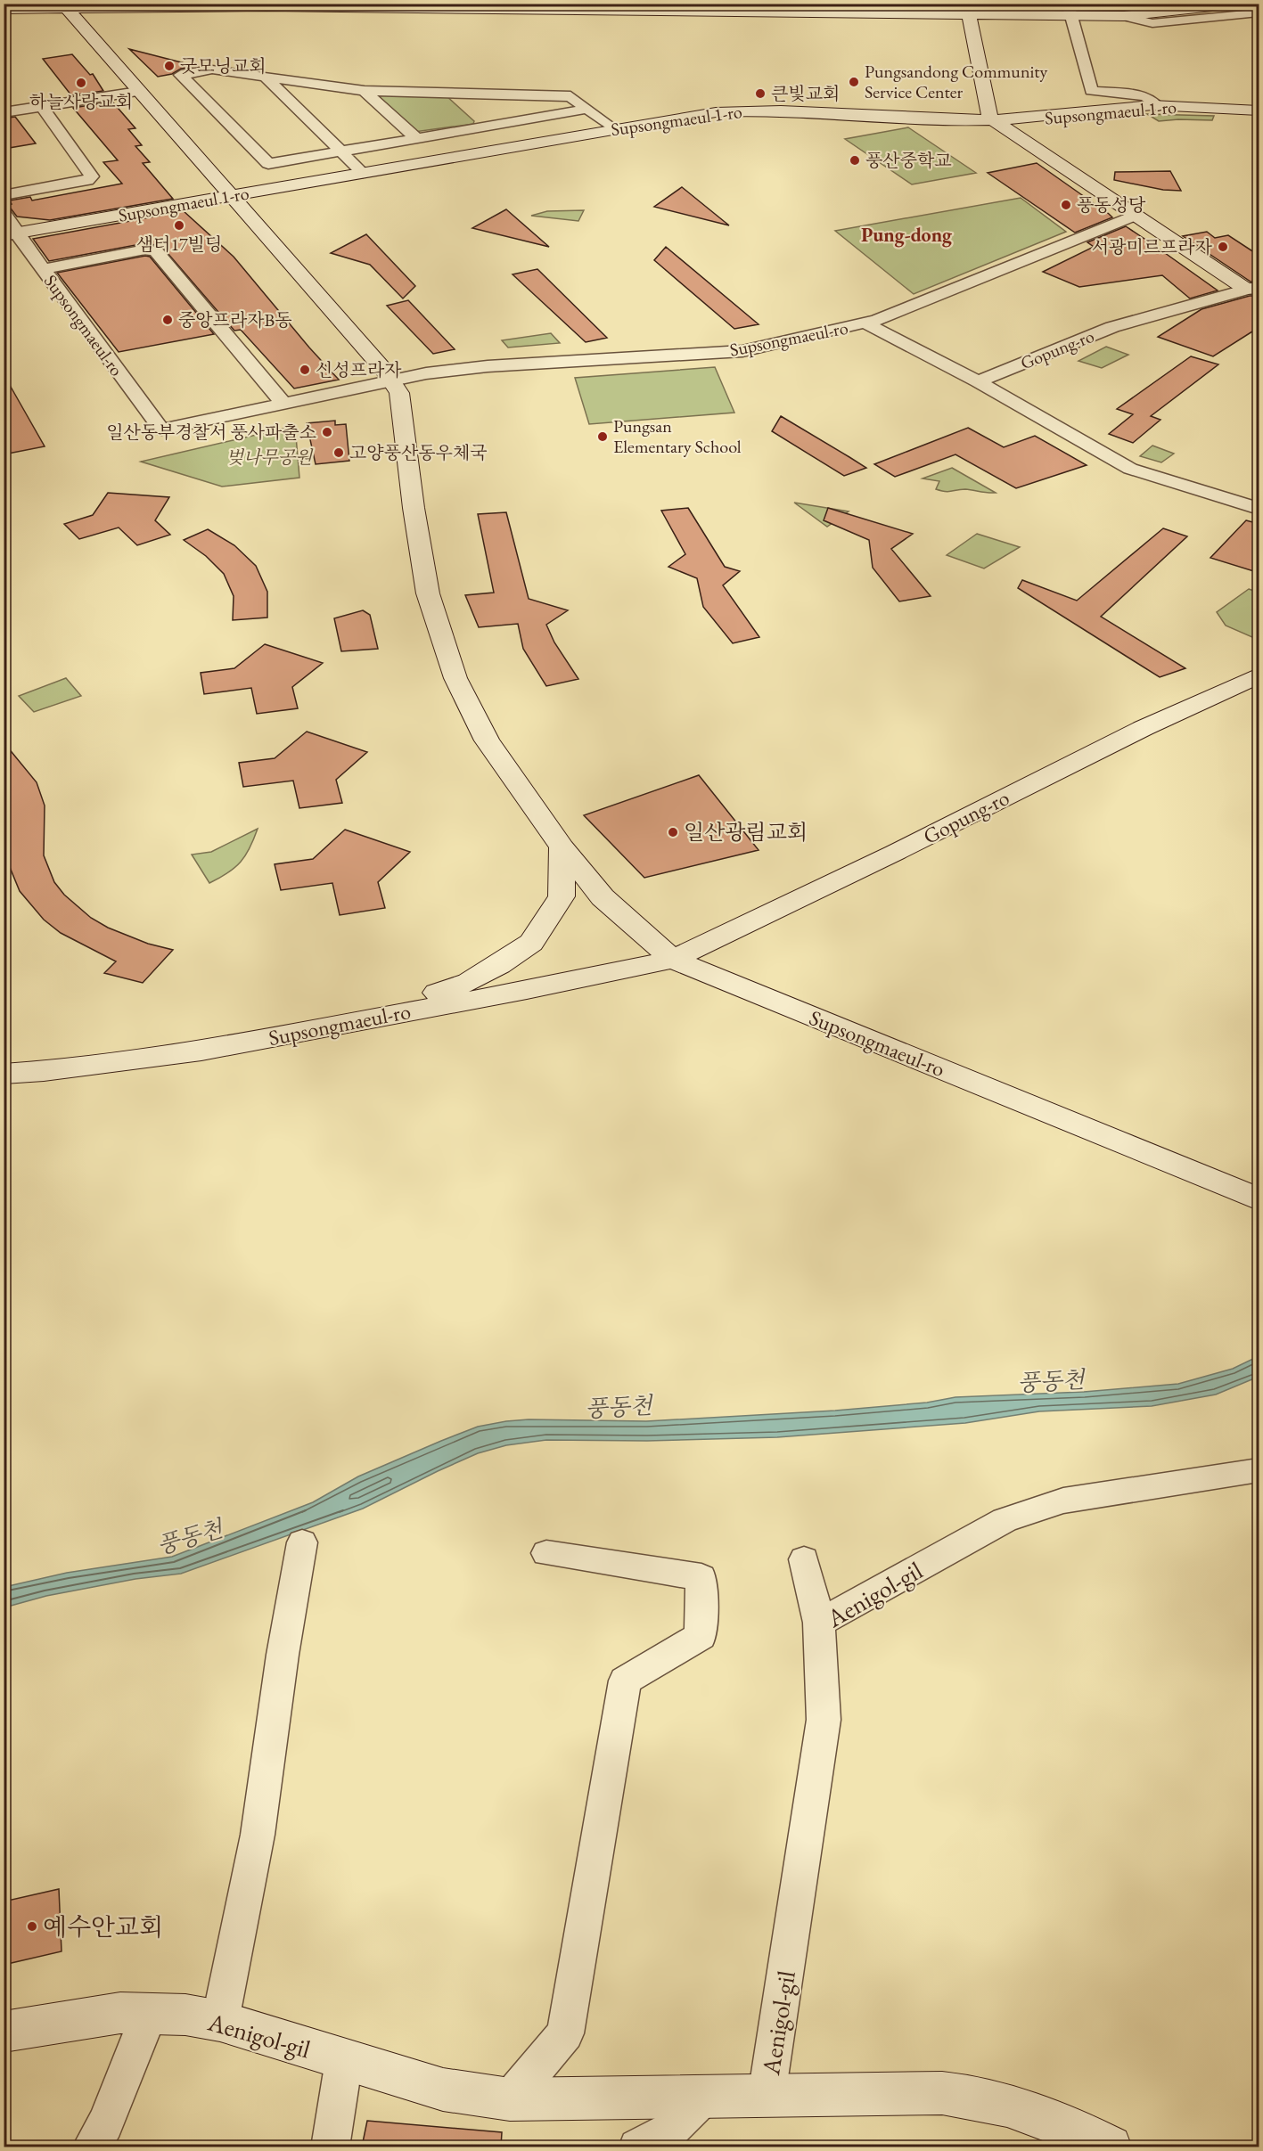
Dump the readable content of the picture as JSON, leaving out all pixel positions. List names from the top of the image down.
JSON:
{
  "streets": {
    "main road": [
      "Supsongmaeul 1-ro",
      "Supsongmaeul-ro",
      "Gopung-ro",
      "Aenigol-gil"
    ]
  },
  "crossings": [
    ["Supsongmaeul 1-ro", "Supsongmaeul-ro"],
    ["Supsongmaeul 1-ro", "Gopung-ro"],
    ["Supsongmaeul-ro", "Gopung-ro"]
  ],
  "districts": ["Pung-dong"],
  "water": ["풍동천"],
  "parks": ["벚나무공원"],
  "places": [
    "굿모닝교회",
    "Pungsandong Community Service Center",
    "하늘사랑교회",
    "큰빛교회",
    "풍산중학교",
    "풍동성당",
    "샘터17빌딩",
    "서광미르프라자",
    "중앙프라자B동",
    "신성프라자",
    "일산동부경찰서 풍사파출소",
    "Pungsan Elementary School",
    "고양풍산동우체국",
    "일산광림교회",
    "예수안교회"
  ]
}
